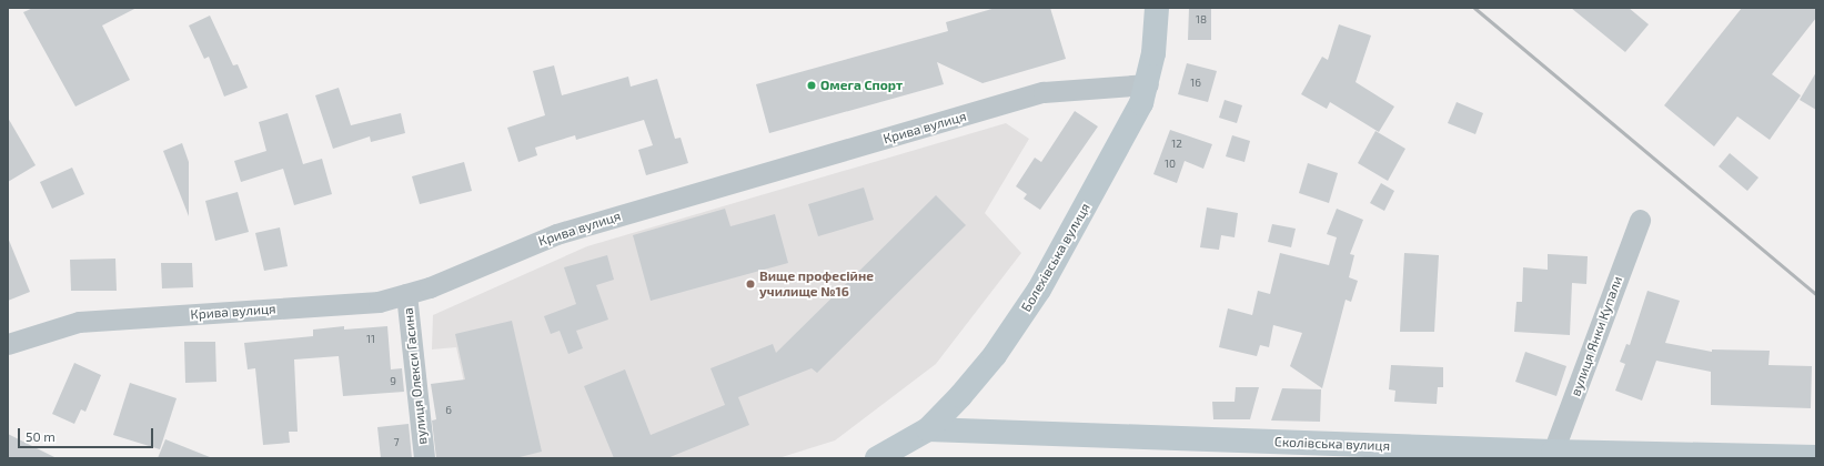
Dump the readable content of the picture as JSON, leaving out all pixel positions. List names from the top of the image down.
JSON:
{
  "streets": {
    "street": [
      "Крива вулиця",
      "Болехівська вулиця",
      "вулиця Янки Купали",
      "вулиця Олекси Гасина",
      "Сколівська вулиця"
    ]
  },
  "crossings": [
    ["Крива вулиця", "Болехівська вулиця"],
    ["Крива вулиця", "вулиця Олекси Гасина"],
    ["Болехівська вулиця", "Сколівська вулиця"],
    ["вулиця Янки Купали", "Сколівська вулиця"]
  ],
  "places": ["Омега Спорт", "Вище професійне училище №16"],
  "house_numbers": [
    "18",
    "16",
    "12",
    "10",
    "11",
    "9",
    "6",
    "7"
  ],
  "scale_bar": "50 m"
}
